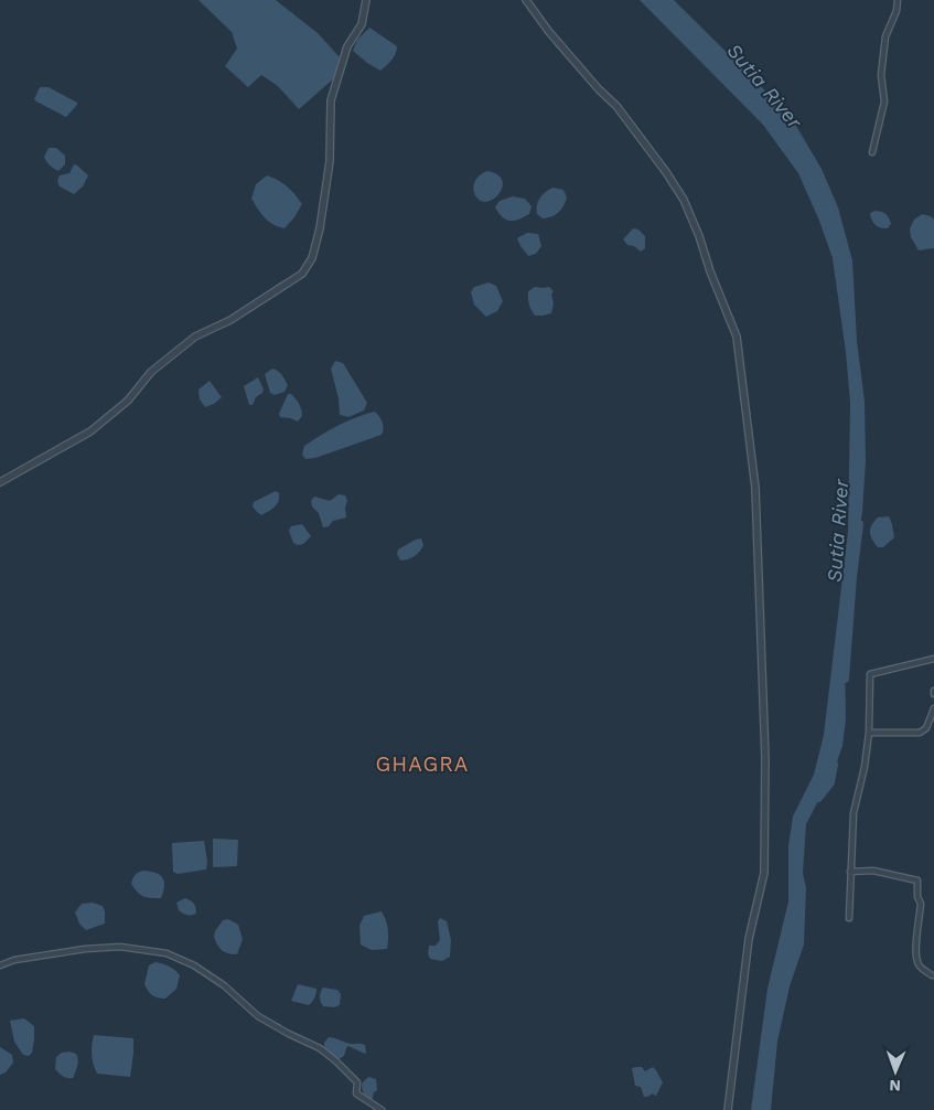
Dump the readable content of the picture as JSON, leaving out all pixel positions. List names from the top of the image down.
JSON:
{
  "districts": ["GHAGRA"],
  "water": ["Sutia River"],
  "north": "bottom"
}
